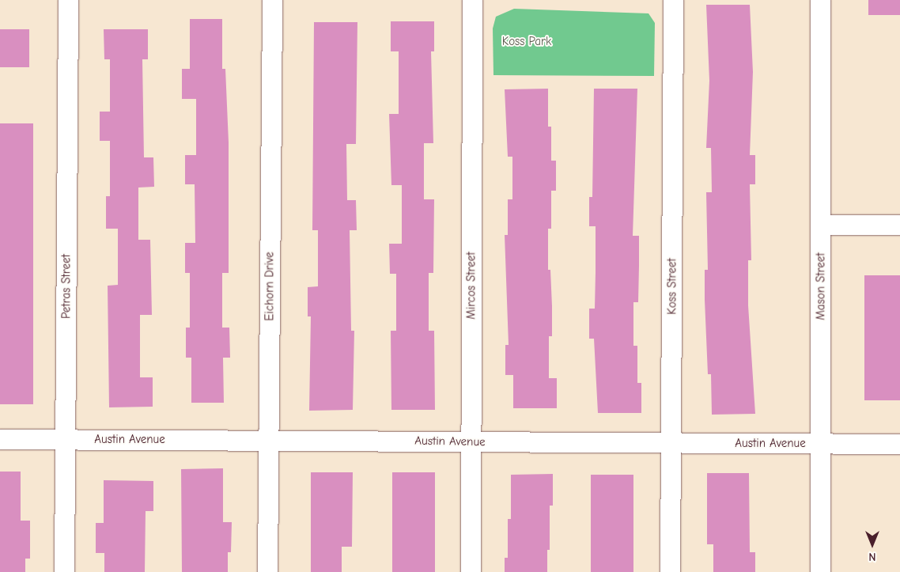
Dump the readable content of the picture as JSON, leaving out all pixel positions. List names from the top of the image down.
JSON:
{
  "streets": {
    "street": [
      "Mircos Street",
      "Petras Street",
      "Eichorn Drive",
      "Koss Street",
      "Mason Street",
      "Austin Avenue"
    ]
  },
  "crossings": [
    ["Mircos Street", "Austin Avenue"],
    ["Petras Street", "Austin Avenue"],
    ["Eichorn Drive", "Austin Avenue"],
    ["Koss Street", "Austin Avenue"],
    ["Mason Street", "Austin Avenue"]
  ],
  "parks": ["Koss Park"],
  "north": "bottom"
}
